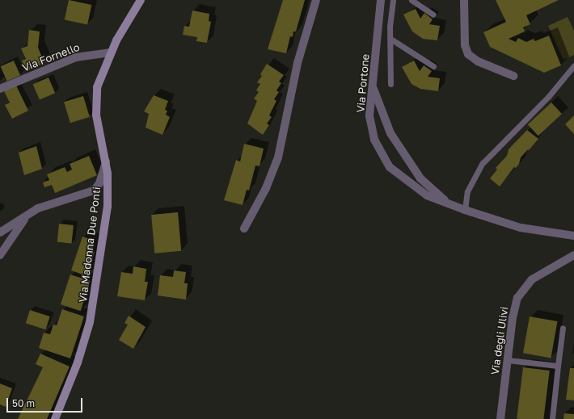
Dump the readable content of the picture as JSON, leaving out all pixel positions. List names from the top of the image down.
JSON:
{
  "streets": {
    "main road": ["Via Madonna Due Ponti"],
    "street": ["Via Fornello", "Via Portone", "Via degli Ulivi"]
  },
  "crossings": [
    ["Via Fornello", "Via Madonna Due Ponti"]
  ],
  "scale_bar": "50 m"
}
